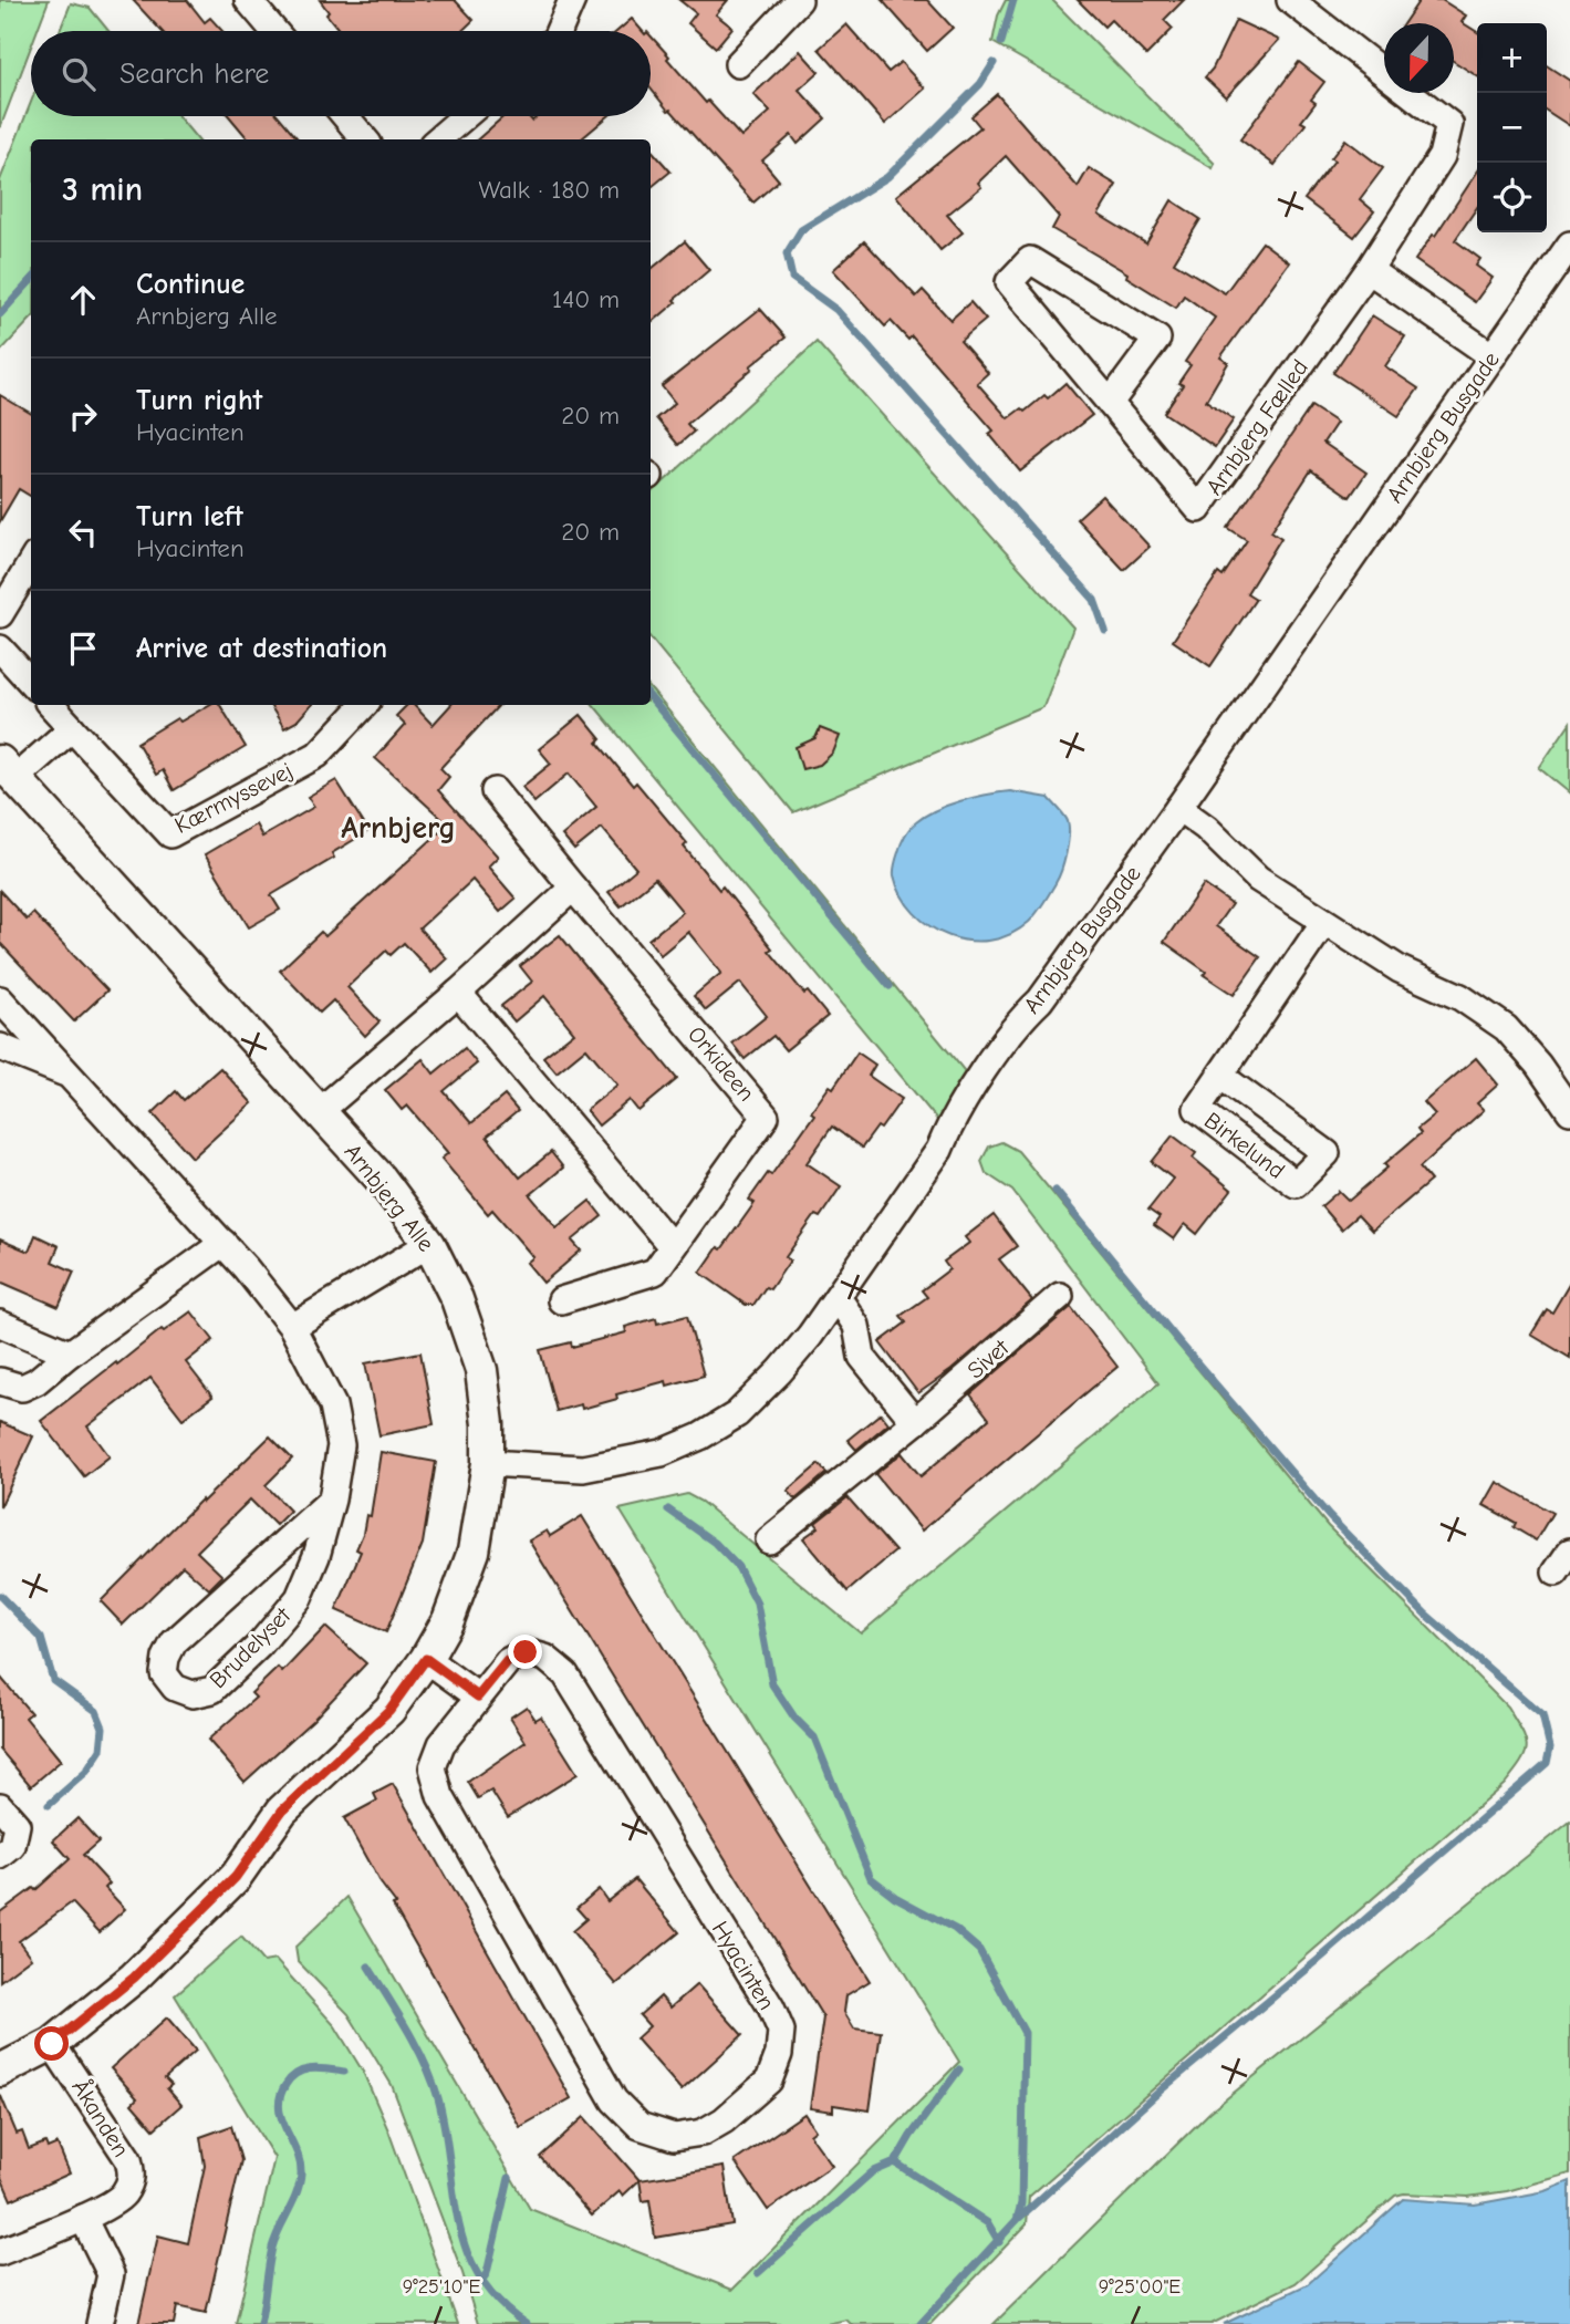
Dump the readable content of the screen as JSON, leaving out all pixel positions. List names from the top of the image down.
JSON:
{
  "streets": {
    "street": [
      "Arnbjerg Fælled",
      "Arnbjerg Busgade",
      "Kærmyssevej",
      "Orkideen",
      "Birkelund",
      "Arnbjerg Alle",
      "Sivet",
      "Brudelyset",
      "Hyacinten",
      "Åkanden"
    ]
  },
  "crossings": [
    ["Arnbjerg Busgade", "Arnbjerg Alle"],
    ["Arnbjerg Alle", "Åkanden"]
  ],
  "districts": ["Arnbjerg"],
  "north": "bottom",
  "page": {
    "map_buttons": ["+", "−"],
    "search": "Search here",
    "heading": ["3 min", "Walk · 180 m"],
    "list": [
      ["Continue", "Arnbjerg Alle", "140 m"],
      ["Turn right", "Hyacinten", "20 m"],
      ["Turn left", "Hyacinten", "20 m"],
      "Arrive at destination"
    ]
  },
  "coordinates": ["9°25'10\"E", "9°25'00\"E"]
}
